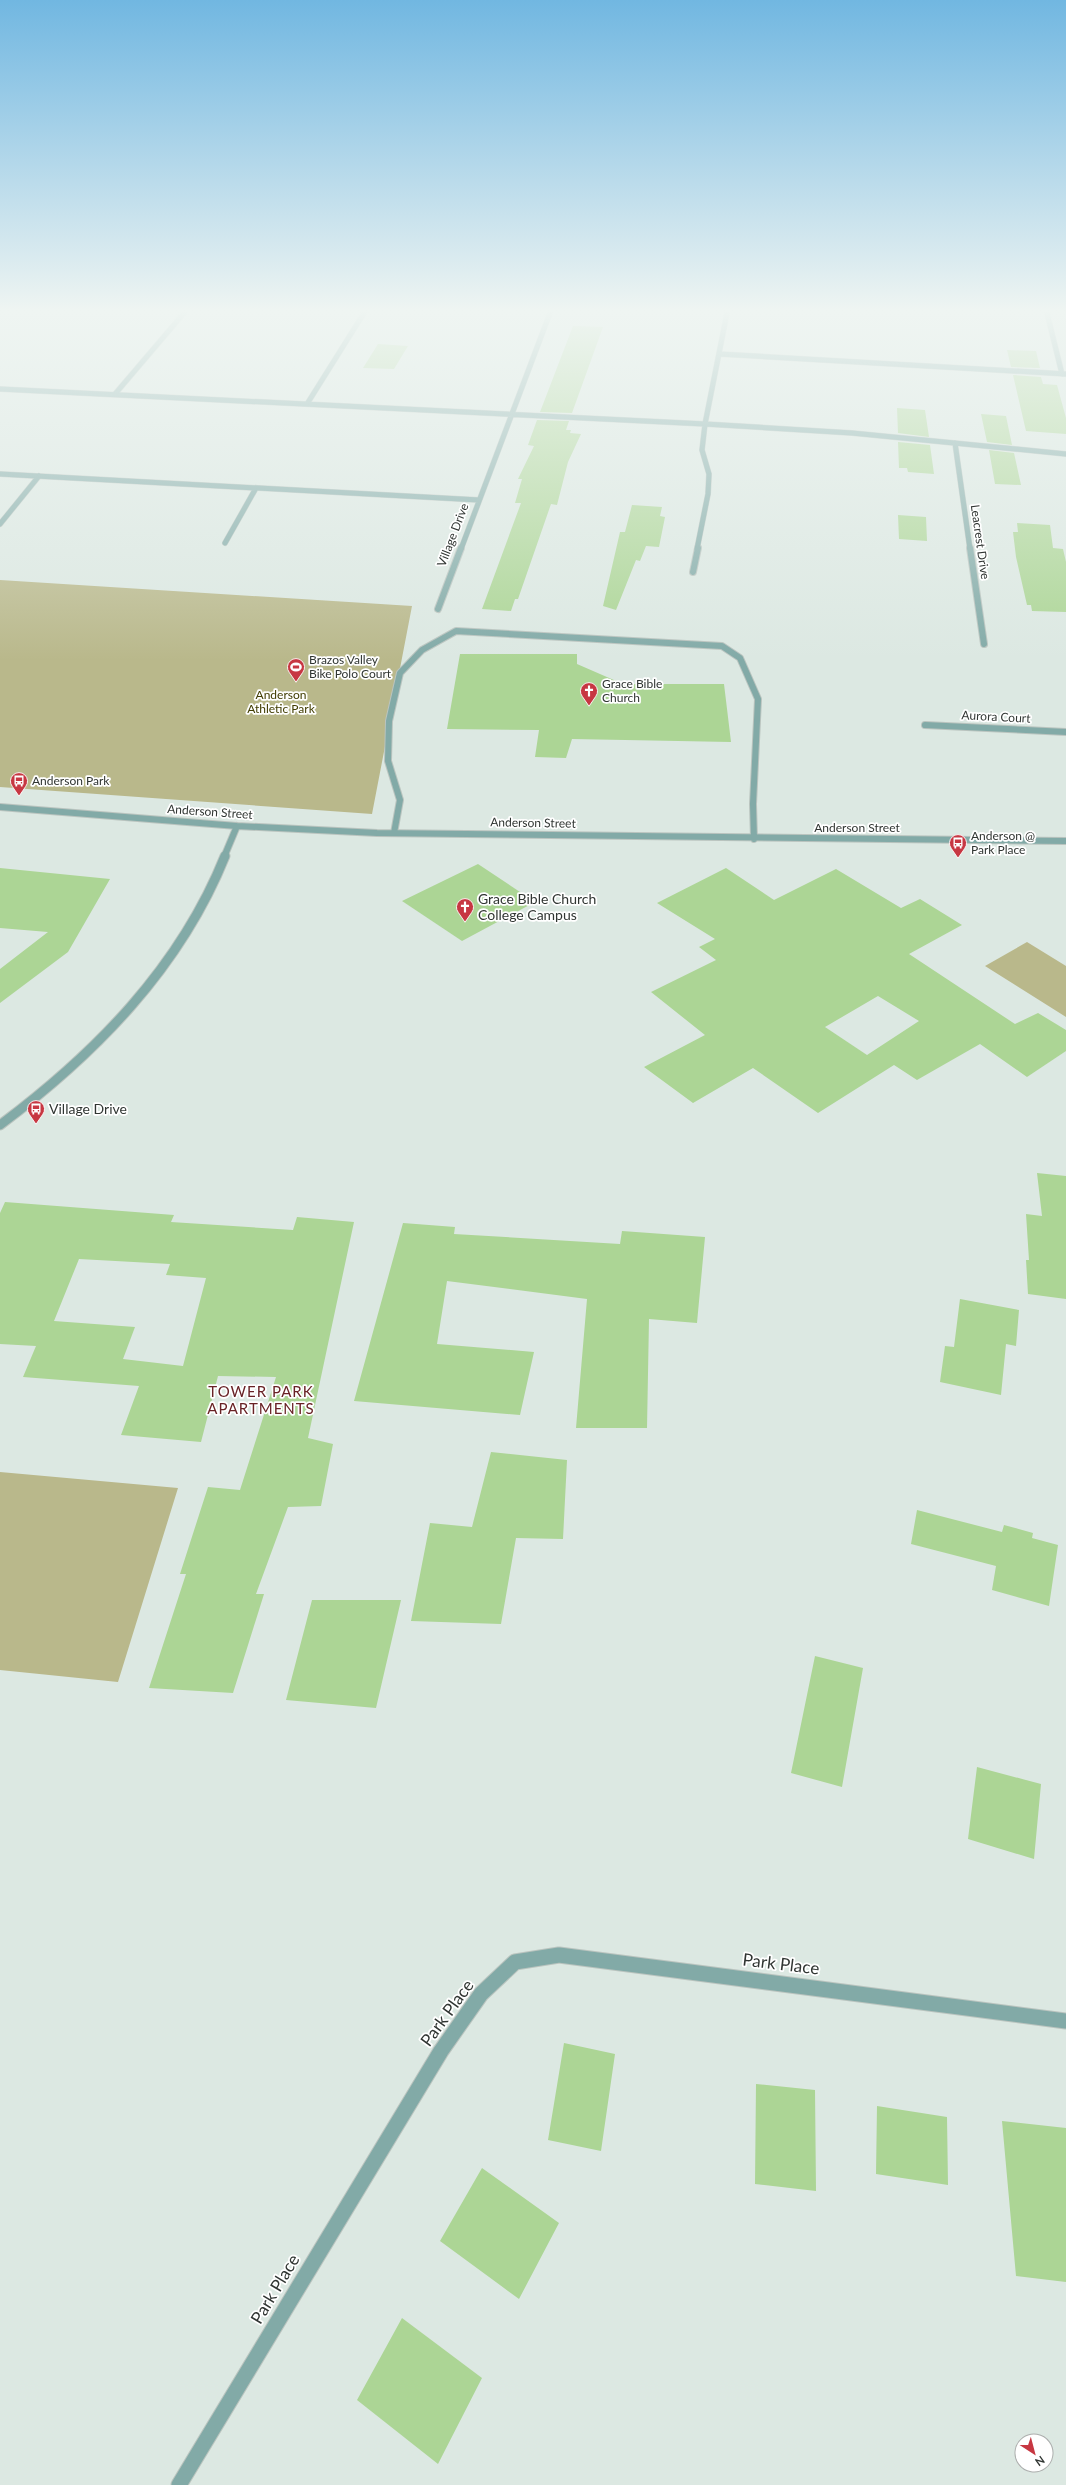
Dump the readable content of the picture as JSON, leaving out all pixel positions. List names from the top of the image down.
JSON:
{
  "streets": {
    "street": [
      "Village Drive",
      "Leacrest Drive",
      "Aurora Court",
      "Anderson Street",
      "Park Place"
    ]
  },
  "districts": ["TOWER PARK APARTMENTS"],
  "parks": ["Anderson Athletic Park"],
  "places": {
    "sports": ["Brazos Valley Bike Polo Court"],
    "church": ["Grace Bible Church", "Grace Bible Church College Campus"],
    "bus stop": ["Anderson Park", "Anderson @ Park Place", "Village Drive"]
  },
  "north": "bottom right"
}
